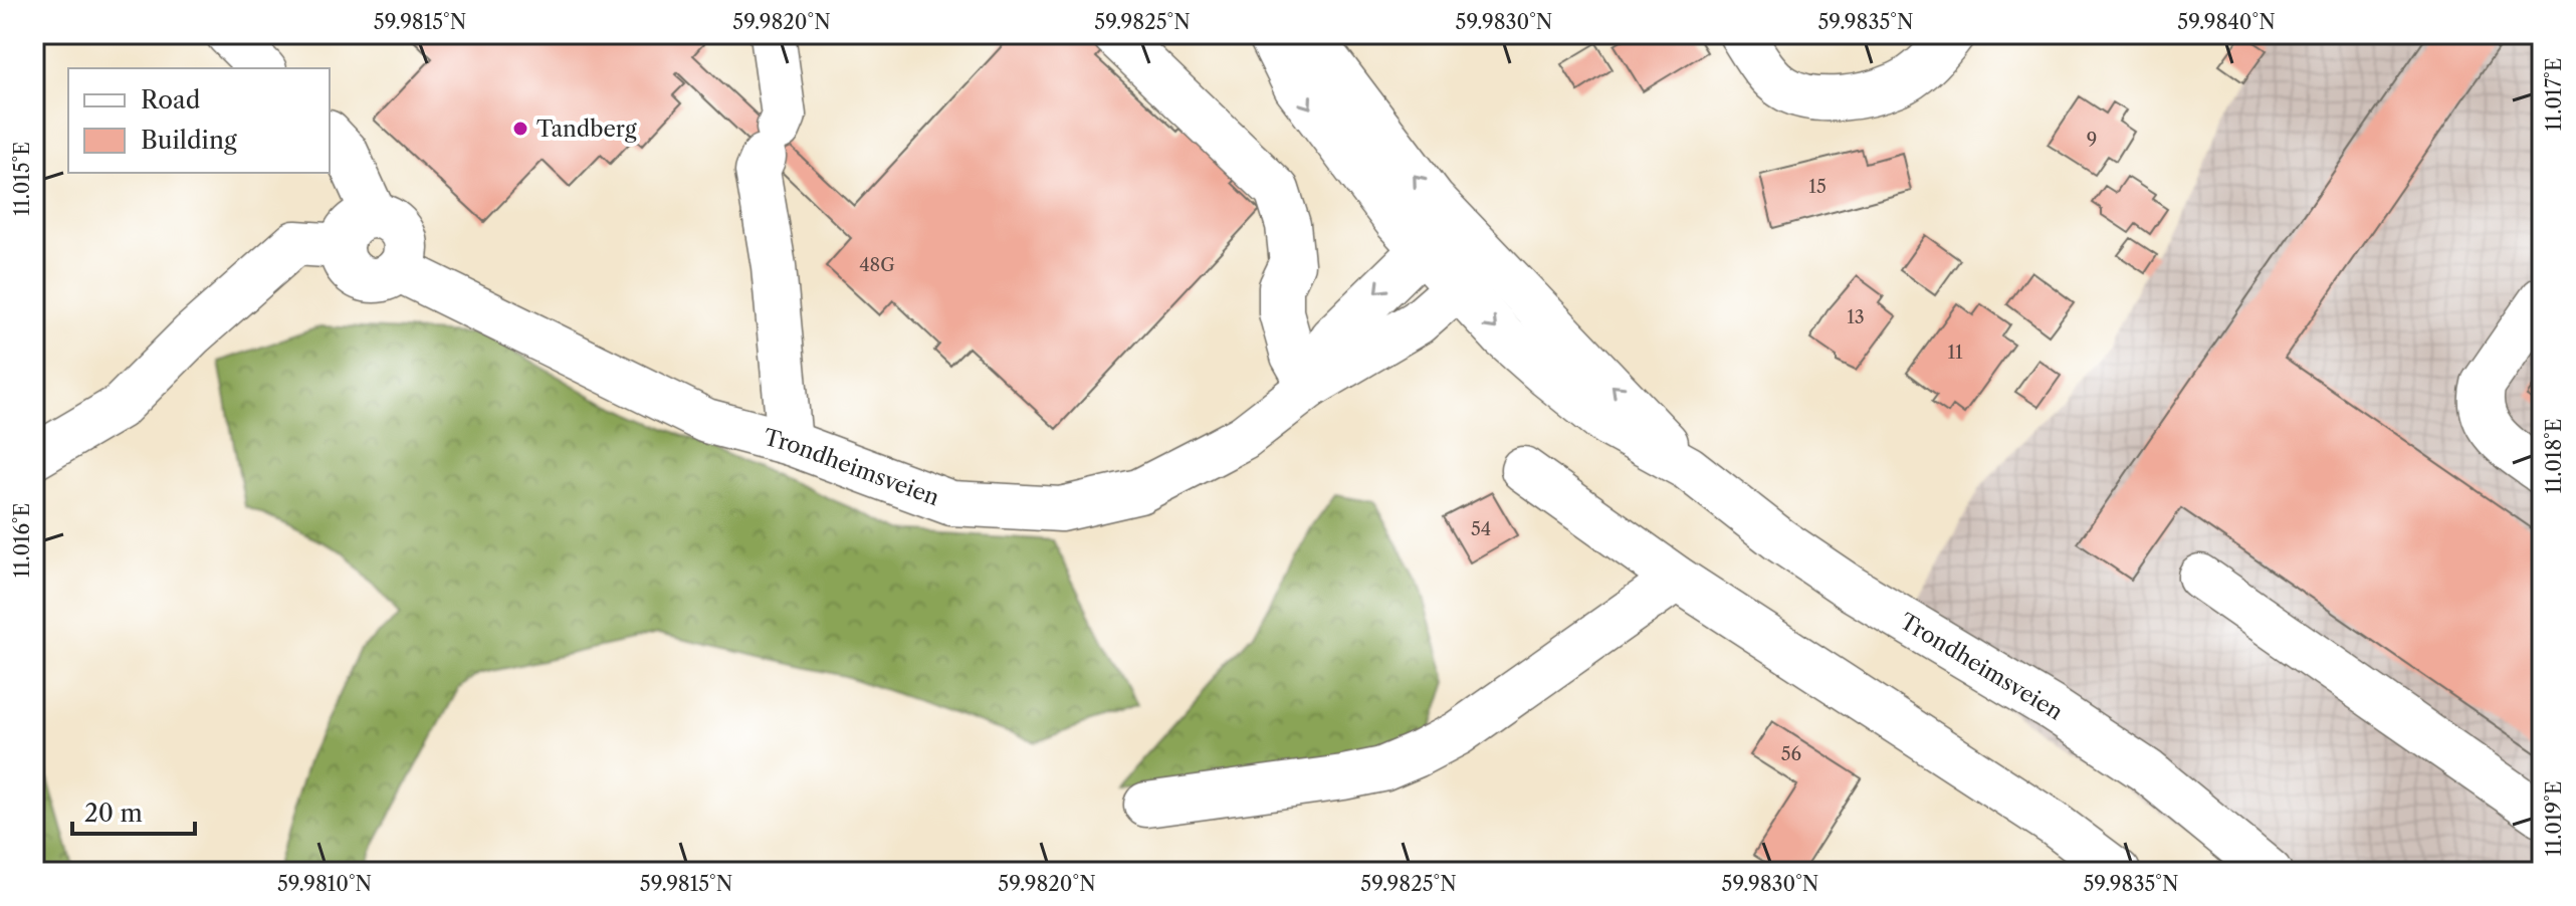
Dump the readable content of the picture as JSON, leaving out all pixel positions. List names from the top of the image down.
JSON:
{
  "streets": {
    "main road": ["Trondheimsveien"]
  },
  "places": ["Tandberg"],
  "house_numbers": [
    "9",
    "15",
    "48G",
    "13",
    "11",
    "54",
    "56"
  ],
  "legend": ["Road", "Building"],
  "scale_bar": "20 m",
  "coordinates": [
    "59.9815°N",
    "59.9820°N",
    "59.9825°N",
    "59.9830°N",
    "59.9835°N",
    "59.9840°N",
    "11.017°E",
    "11.015°E",
    "11.018°E",
    "11.016°E",
    "11.019°E",
    "59.9810°N"
  ]
}
